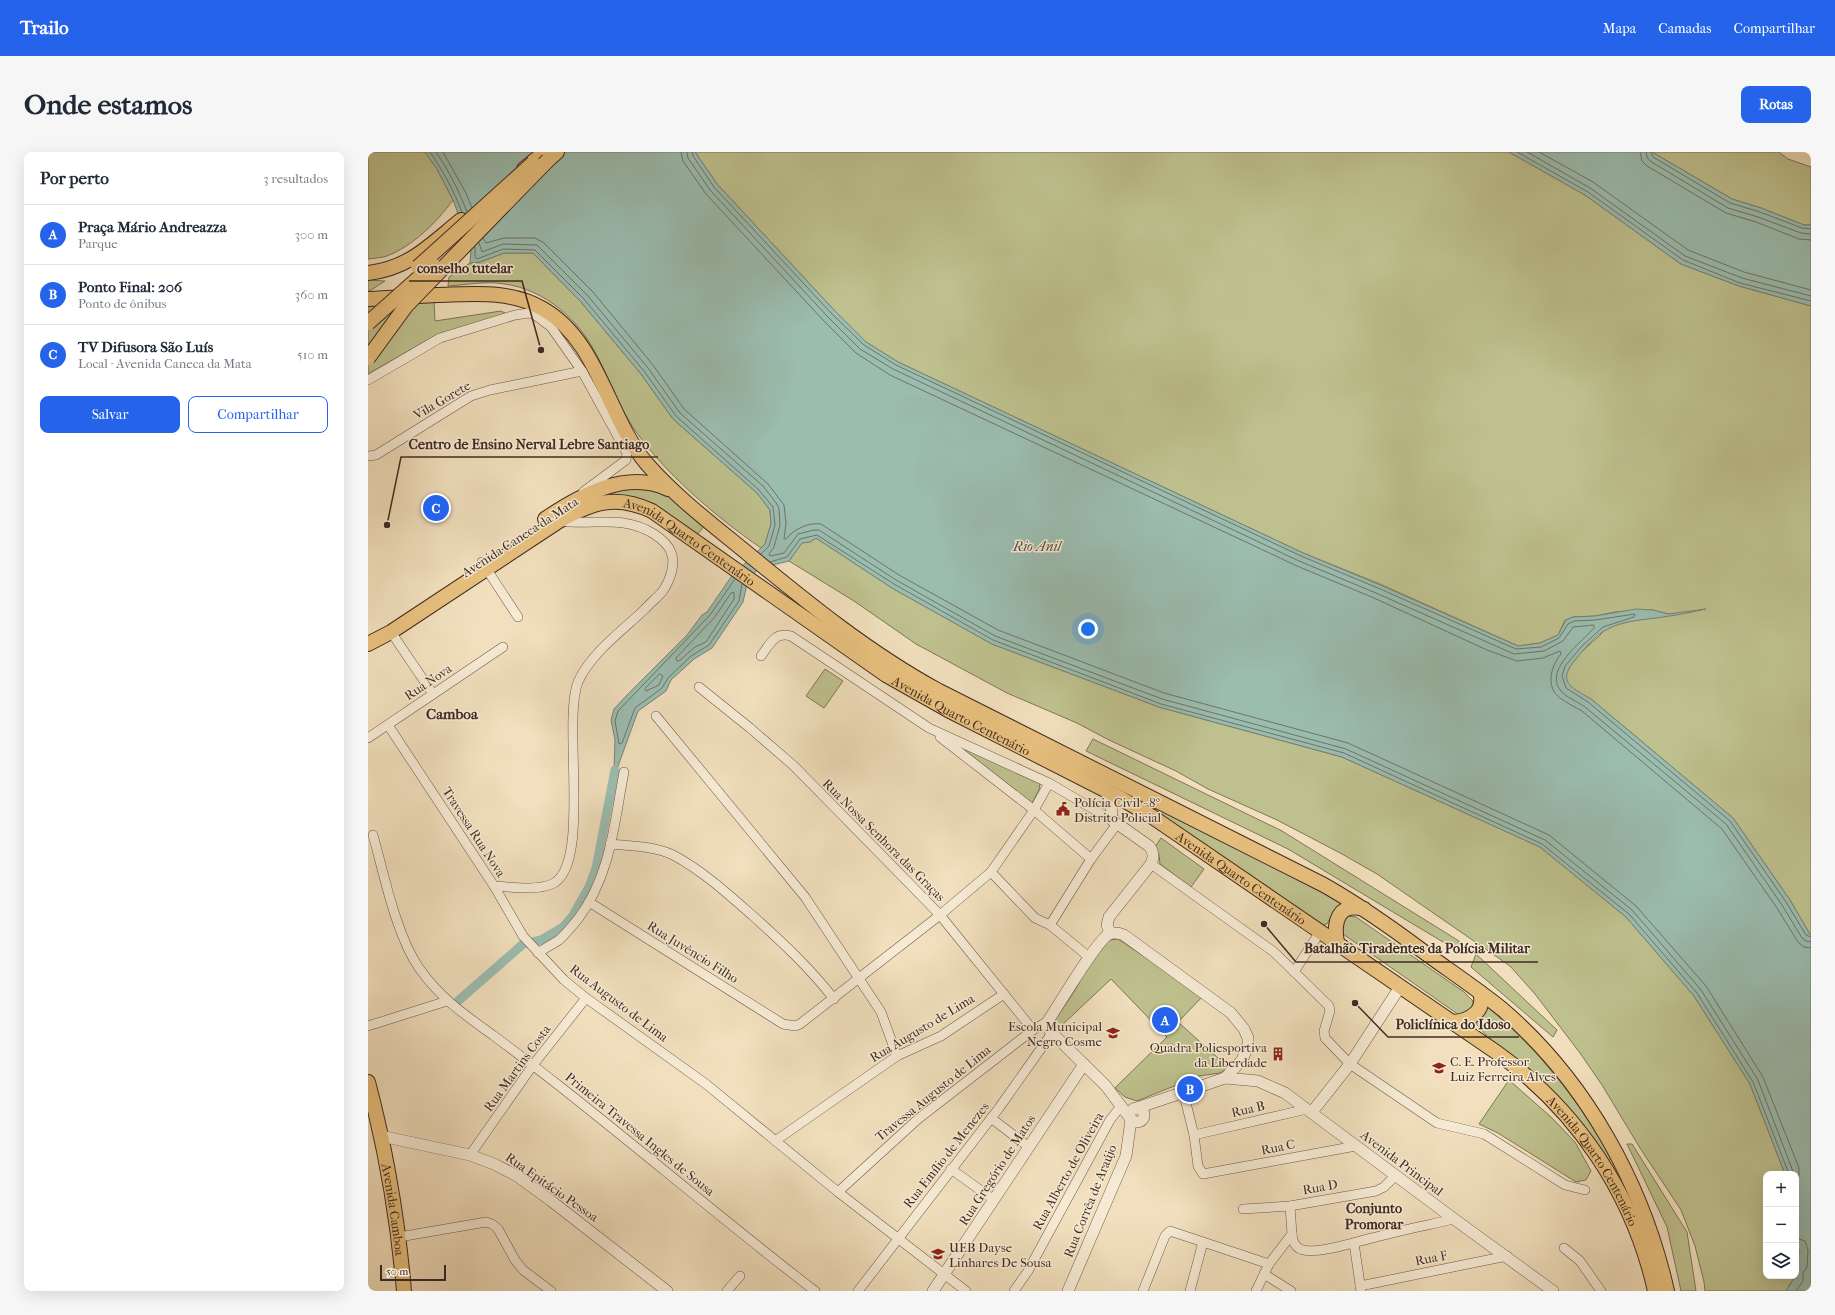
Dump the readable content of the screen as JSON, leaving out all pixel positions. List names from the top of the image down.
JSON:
{
  "streets": {
    "main road": ["Avenida Caneca da Mata", "Avenida Quarto Centenário", "Avenida Camboa"],
    "street": [
      "Vila Gorete",
      "Rua Nova",
      "Travessa Rua Nova",
      "Rua Nossa Senhora das Graças",
      "Rua Juvêncio Filho",
      "Rua Augusto de Lima",
      "Rua Martins Costa",
      "Travessa Augusto de Lima",
      "Rua B",
      "Primeira Travessa Ingles de Sousa",
      "Rua C",
      "Rua Emílio de Menezes",
      "Avenida Principal",
      "Rua Gregório de Matos",
      "Rua Alberto de Oliveira",
      "Rua Epitácio Pessoa",
      "Rua D",
      "Rua Corrêa de Araújo",
      "Rua F"
    ]
  },
  "crossings": [
    ["Avenida Caneca da Mata", "Avenida Quarto Centenário"],
    ["Rua Nova", "Travessa Rua Nova"],
    ["Travessa Rua Nova", "Rua Augusto de Lima"],
    ["Rua Nossa Senhora das Graças", "Rua Augusto de Lima"],
    ["Rua Nossa Senhora das Graças", "Travessa Augusto de Lima"],
    ["Rua Augusto de Lima", "Rua Martins Costa"],
    ["Rua Augusto de Lima", "Travessa Augusto de Lima"],
    ["Rua Augusto de Lima", "Rua Emílio de Menezes"],
    ["Rua Augusto de Lima", "Rua Gregório de Matos"],
    ["Rua Martins Costa", "Primeira Travessa Ingles de Sousa"],
    ["Rua Martins Costa", "Rua Epitácio Pessoa"],
    ["Rua B", "Rua C"],
    ["Rua B", "Avenida Principal"],
    ["Rua C", "Avenida Principal"],
    ["Avenida Principal", "Rua D"],
    ["Avenida Principal", "Rua F"],
    ["Rua Epitácio Pessoa", "Avenida Camboa"]
  ],
  "districts": ["Camboa", "Conjunto Promorar"],
  "water": ["Rio Anil"],
  "places": {
    "other": [
      "conselho tutelar",
      "Centro de Ensino Nerval Lebre Santiago",
      "Batalhão Tiradentes da Polícia Militar",
      "Policlínica do Idoso"
    ],
    "public building": ["Polícia Civil - 8º Distrito Policial"],
    "school or university": ["Escola Municipal Negro Cosme", "C. E. Professor Luiz Ferreira Alves", "UEB Dayse Linhares De Sousa"],
    "building": ["Quadra Poliesportiva da Liberdade"]
  },
  "scale_bar": "50 m",
  "page": {
    "header": "Trailo",
    "nav": ["Mapa", "Camadas", "Compartilhar"],
    "buttons": [
      "Rotas",
      ["Salvar", "Compartilhar"]
    ],
    "title": "Onde estamos",
    "heading": ["Por perto", "3 resultados"],
    "list": [
      {
        "mark": "A",
        "name": "Praça Mário Andreazza",
        "note": "Parque",
        "value": "300 m"
      },
      {
        "mark": "B",
        "name": "Ponto Final: 206",
        "note": "Ponto de ônibus",
        "value": "360 m"
      },
      {
        "mark": "C",
        "name": "TV Difusora São Luís",
        "note": "Local · Avenida Caneca da Mata",
        "value": "510 m"
      }
    ],
    "pins": ["C", "A", "B"],
    "map_buttons": ["+", "−"],
    "scale": "50 m"
  }
}
